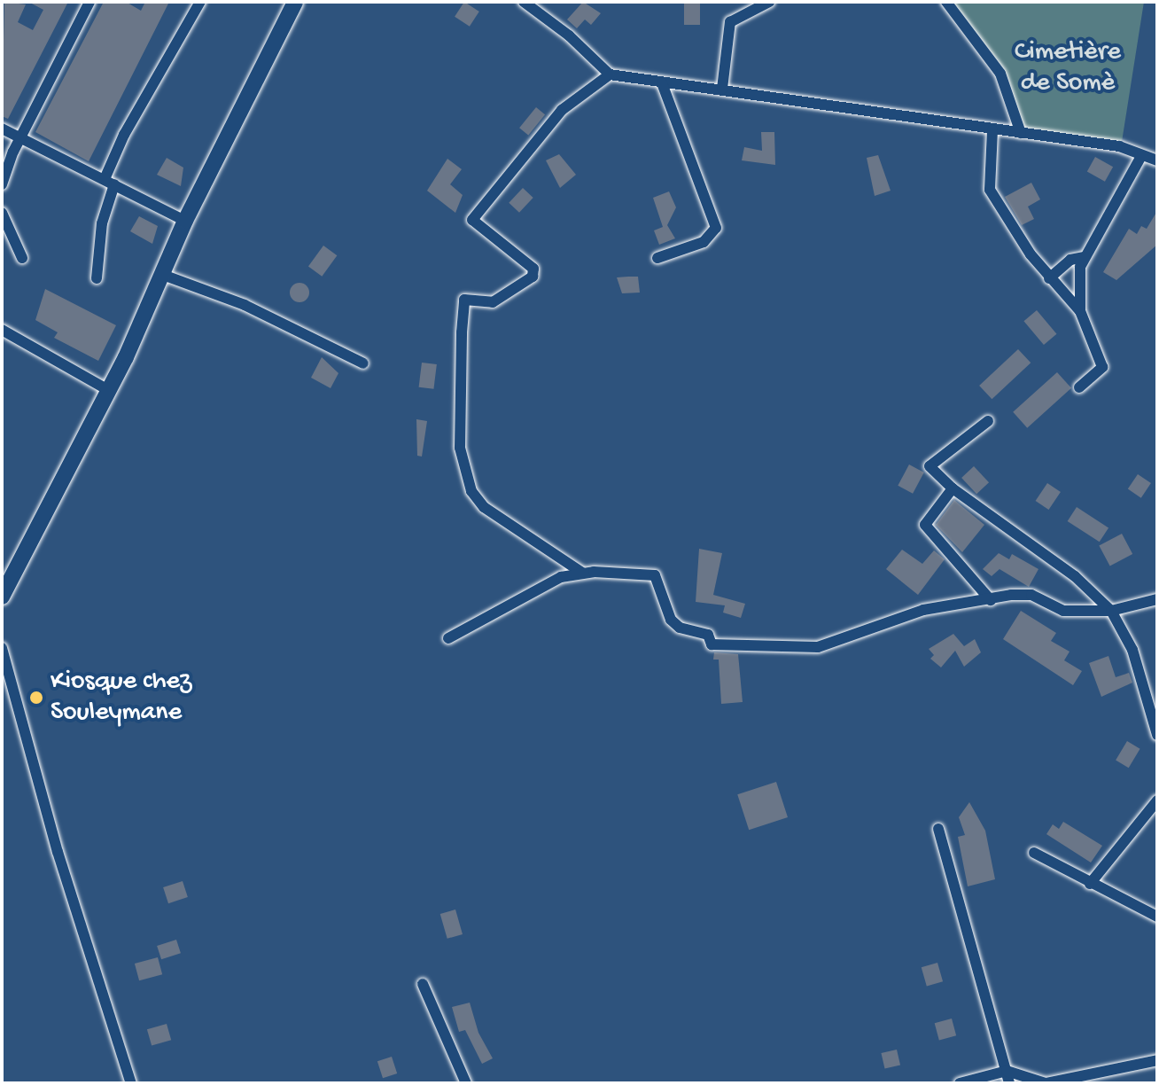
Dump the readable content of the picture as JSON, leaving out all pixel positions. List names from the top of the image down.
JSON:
{
  "parks": ["Cimetière de Somè"],
  "places": ["Kiosque chez Souleymane"]
}
